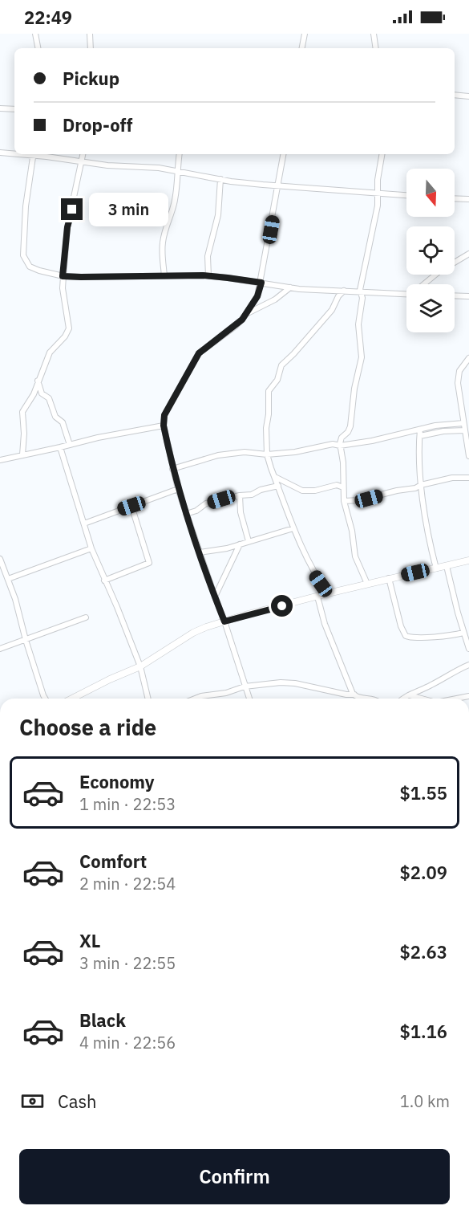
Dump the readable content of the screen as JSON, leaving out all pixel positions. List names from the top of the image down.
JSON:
{
  "north": "bottom",
  "page": {
    "status": "22:49",
    "banner": ["Pickup", "Drop-off"],
    "bubble": "3 min",
    "heading": "Choose a ride",
    "list": [
      {
        "name": "Economy",
        "note": "1 min · 22:53",
        "value": "$1.55"
      },
      {
        "name": "Comfort",
        "note": "2 min · 22:54",
        "value": "$2.09"
      },
      {
        "name": "XL",
        "note": "3 min · 22:55",
        "value": "$2.63"
      },
      {
        "name": "Black",
        "note": "4 min · 22:56",
        "value": "$1.16"
      }
    ],
    "pay": ["Cash", "1.0 km"],
    "buttons": "Confirm"
  }
}
